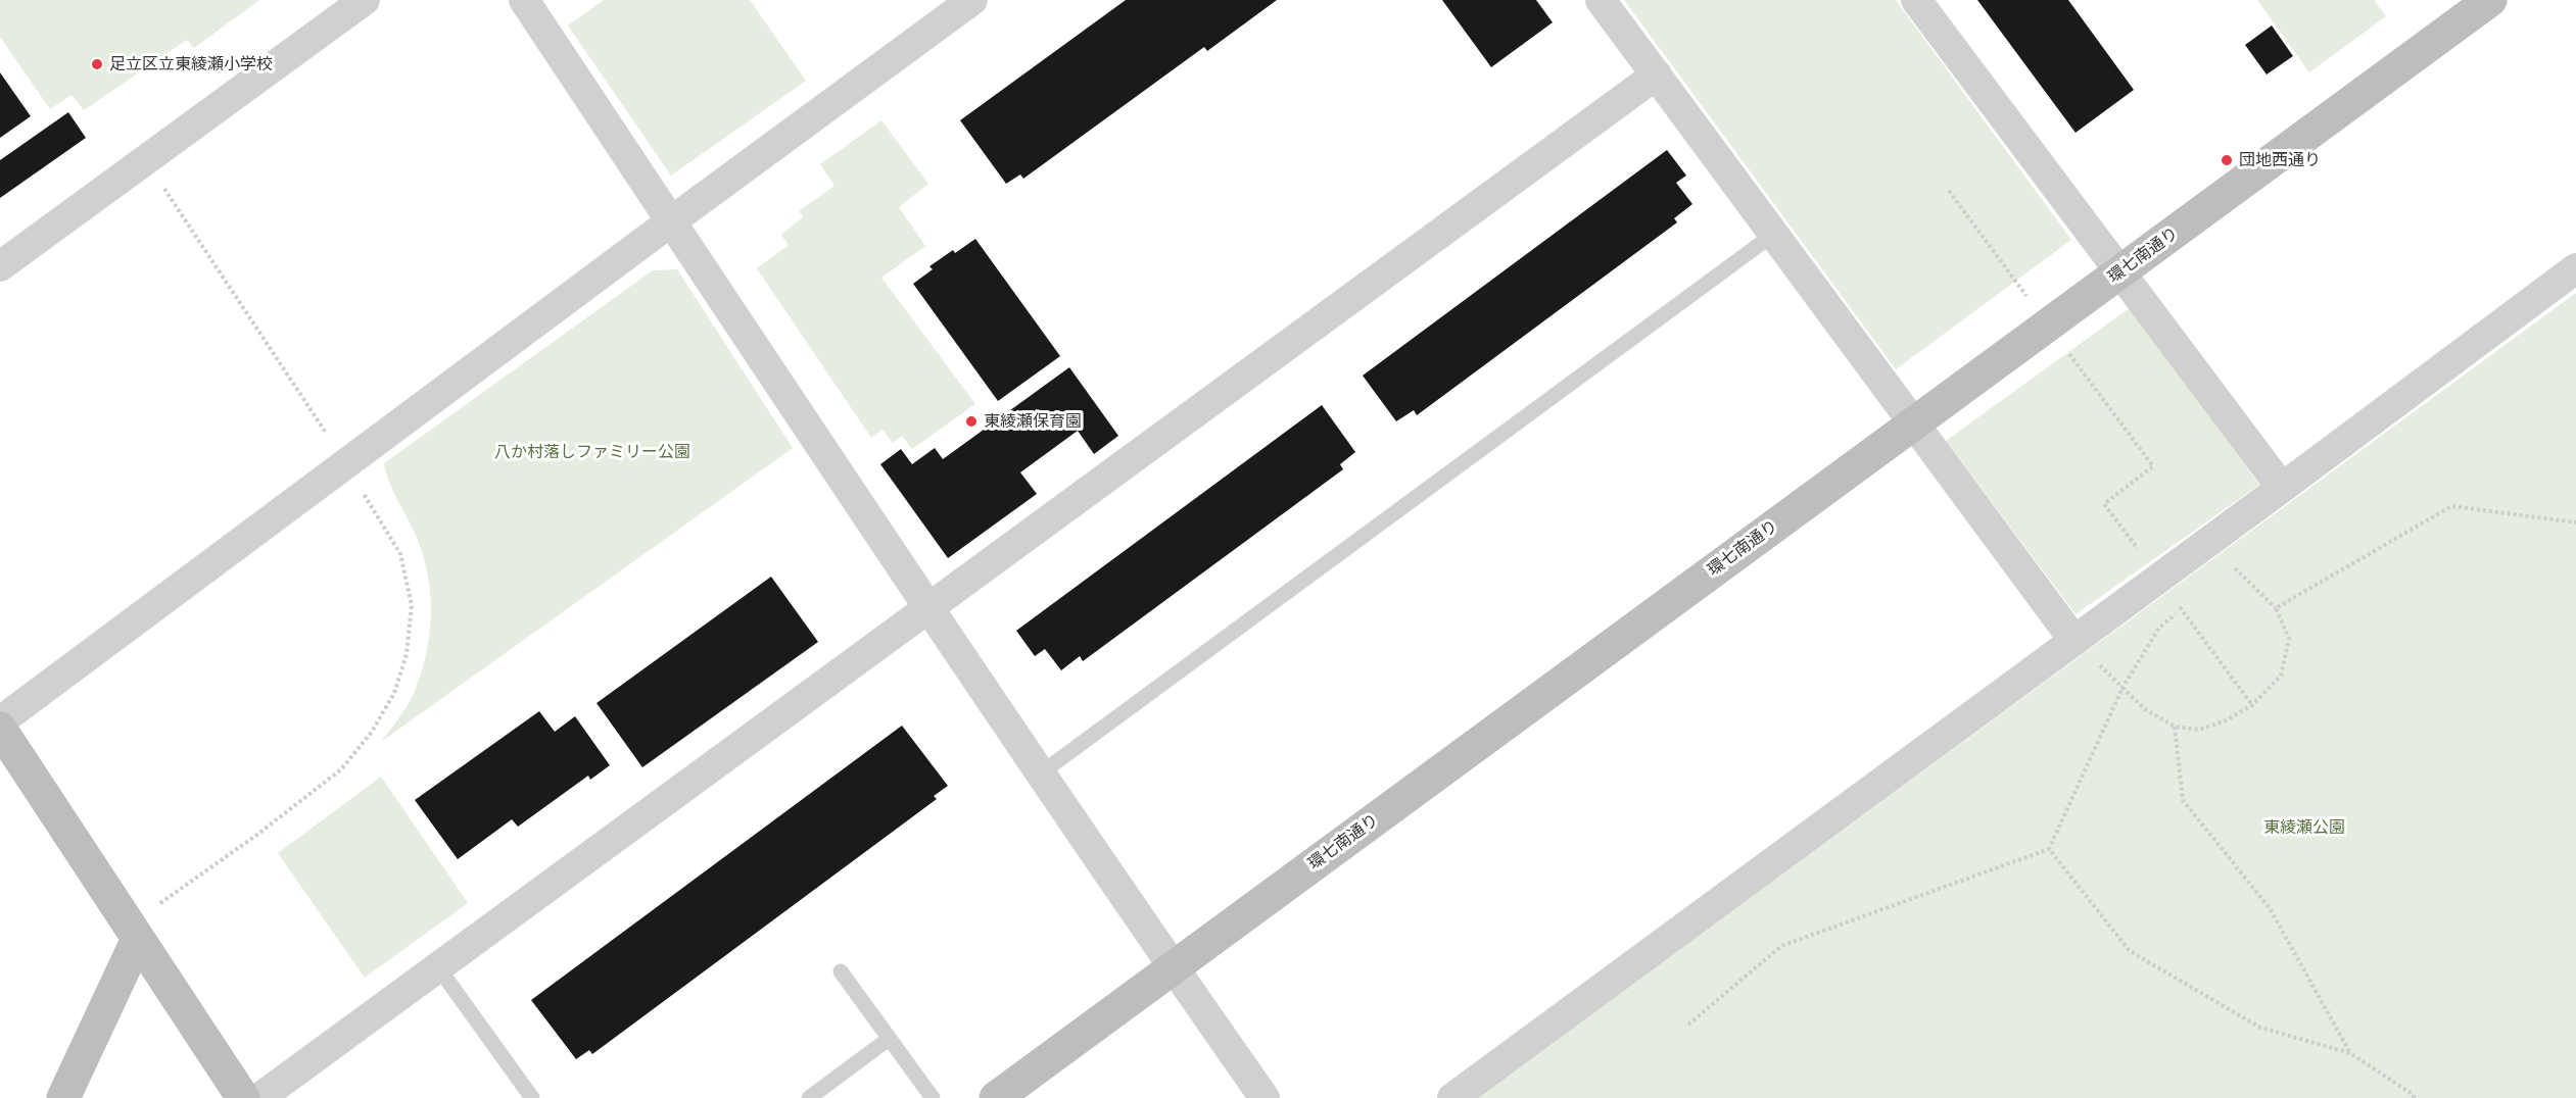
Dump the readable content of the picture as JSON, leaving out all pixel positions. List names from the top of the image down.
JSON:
{
  "streets": {
    "street": ["環七南通り"]
  },
  "parks": ["八か村落しファミリー公園", "東綾瀬公園"],
  "places": ["足立区立東綾瀬小学校", "団地西通り", "東綾瀬保育園"]
}
